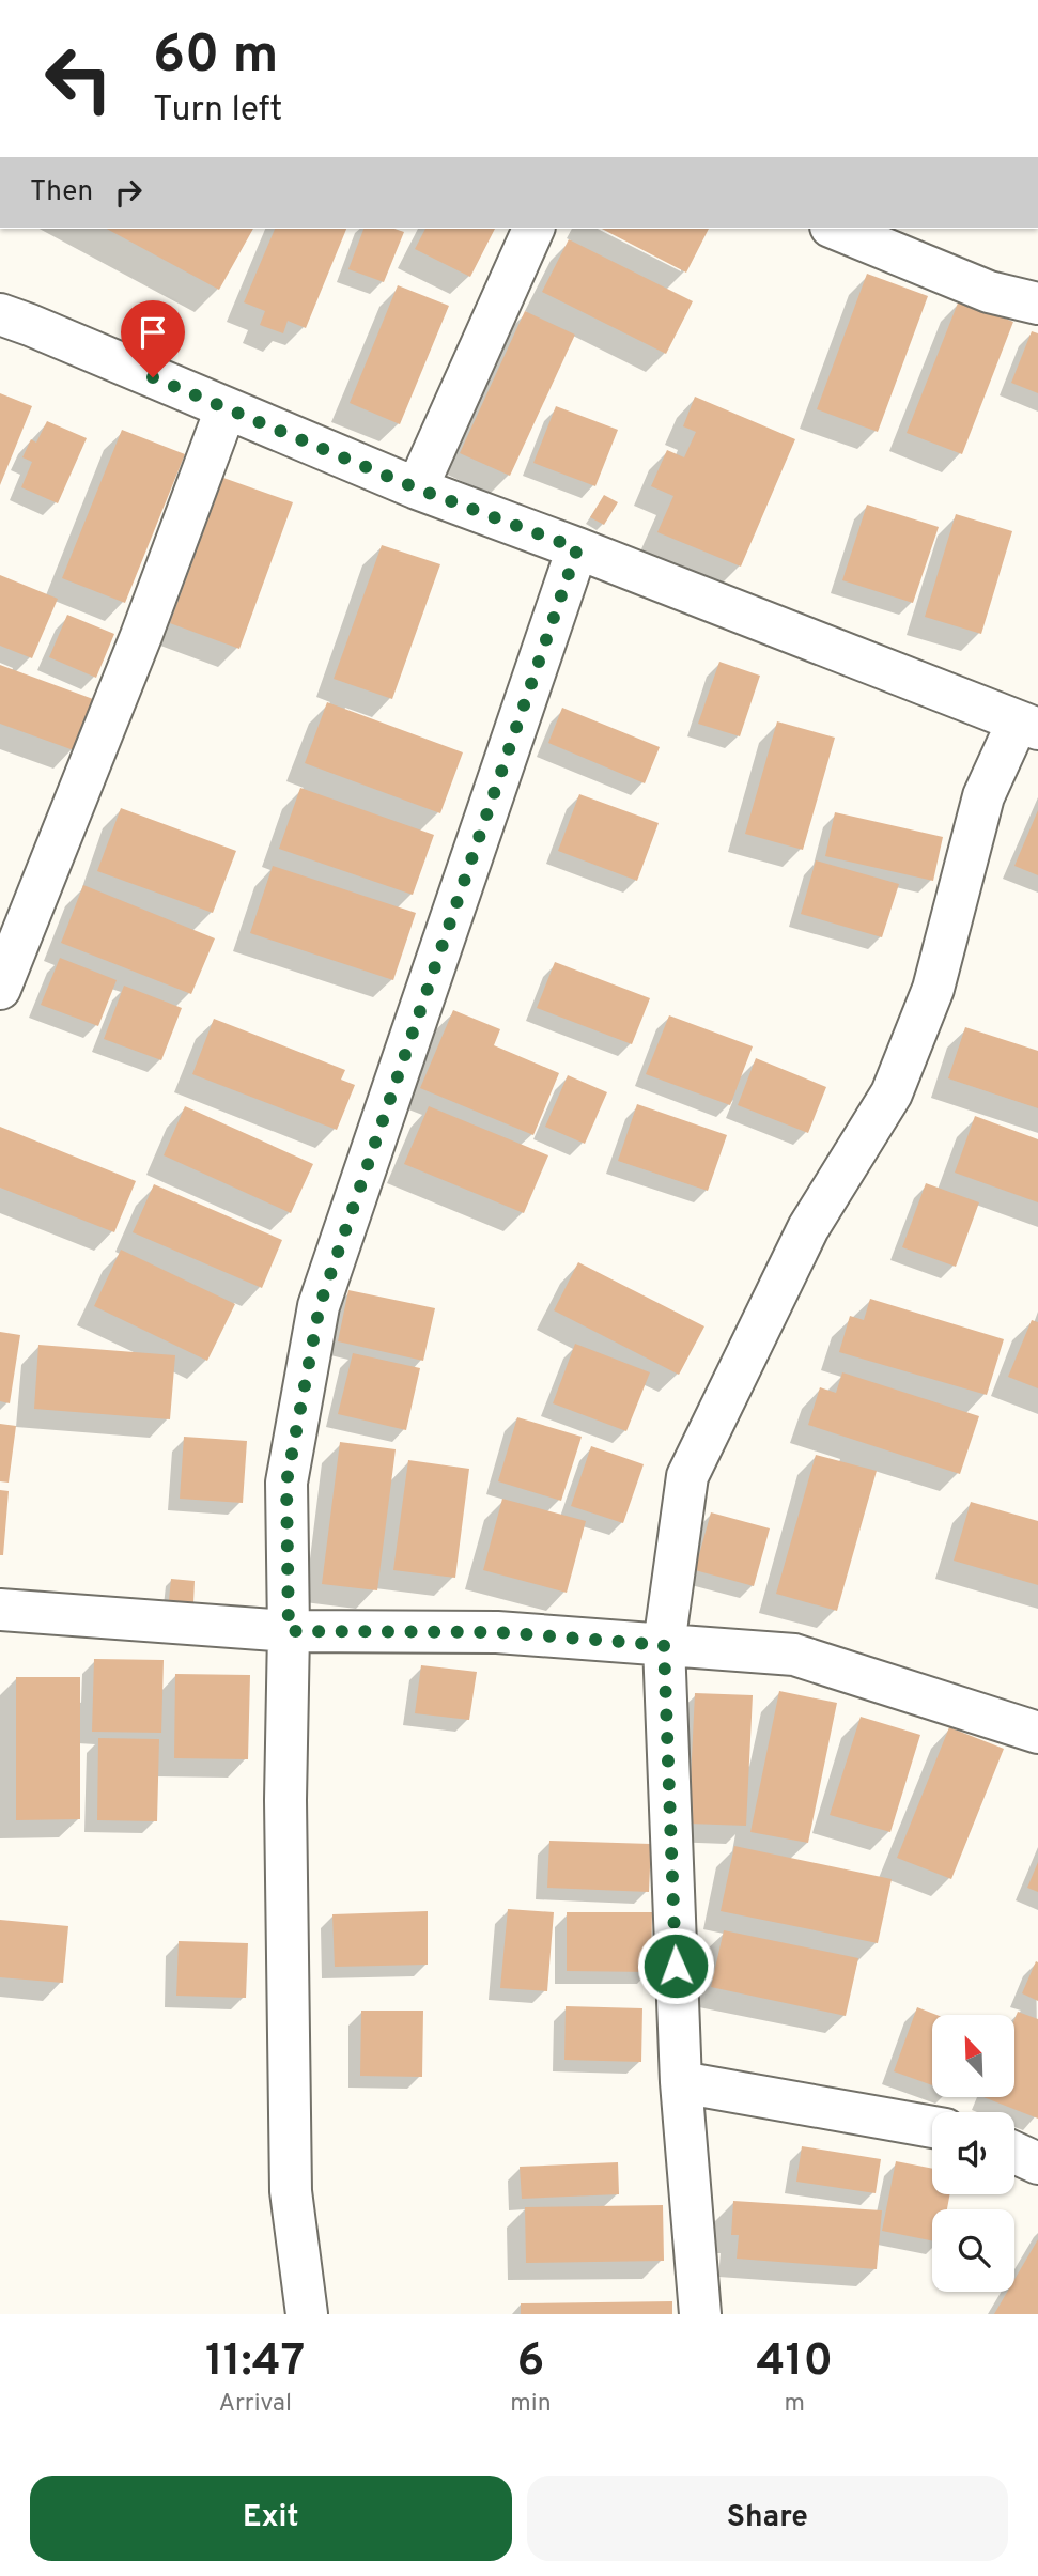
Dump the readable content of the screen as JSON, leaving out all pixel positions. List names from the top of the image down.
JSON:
{
  "north": "top left",
  "page": {
    "turn": ["60 m", "Turn left"],
    "then": "Then",
    "eta": [
      "11:47",
      "Arrival",
      "6",
      "min",
      "410",
      "m"
    ],
    "buttons": ["Exit", "Share"]
  }
}
